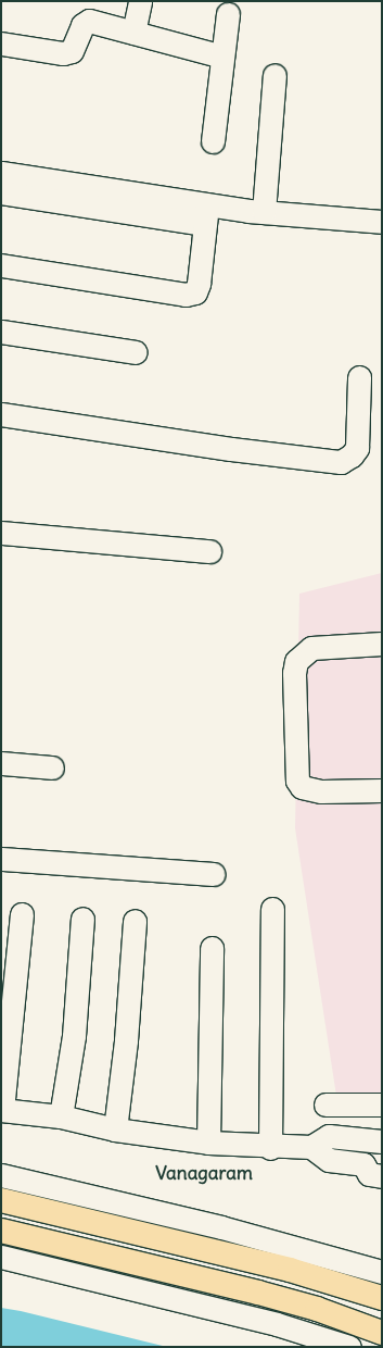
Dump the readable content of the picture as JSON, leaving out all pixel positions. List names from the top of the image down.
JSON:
{
  "districts": ["Vanagaram"]
}
